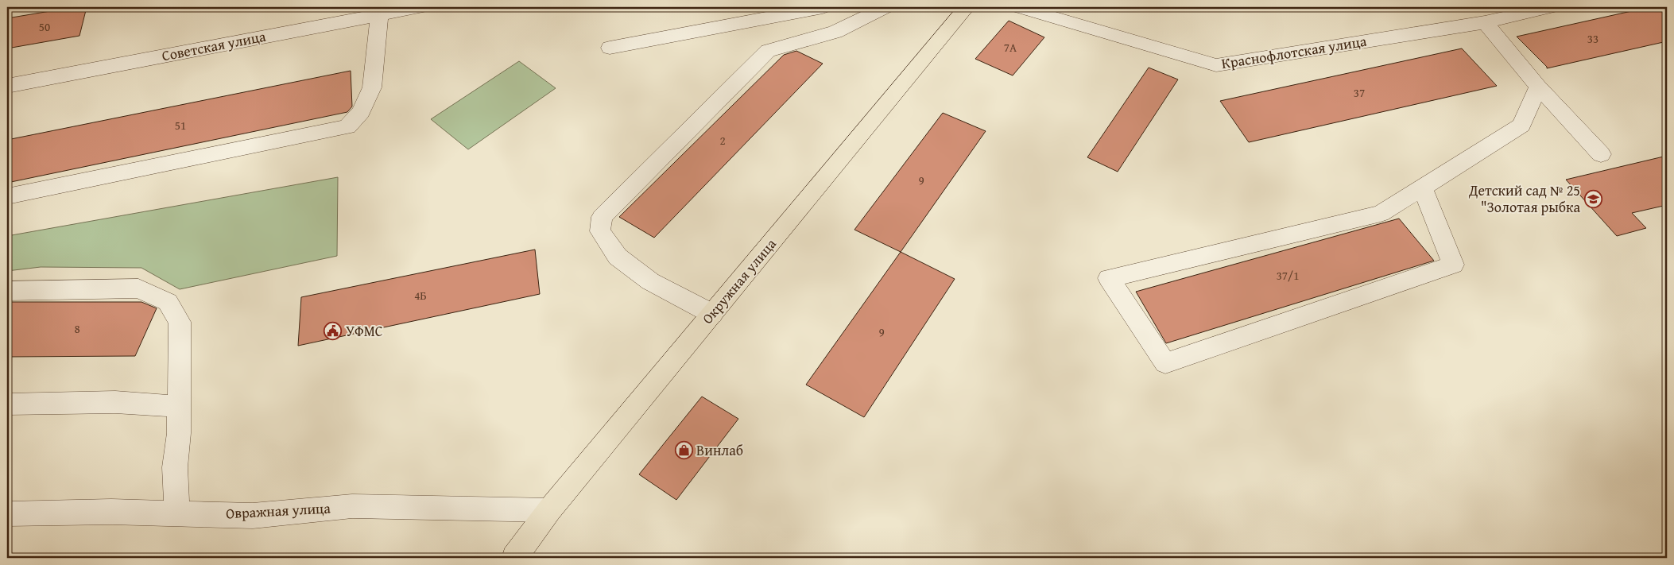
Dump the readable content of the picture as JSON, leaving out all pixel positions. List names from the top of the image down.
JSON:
{
  "streets": {
    "main road": ["Окружная улица"],
    "street": ["Советская улица", "Краснофлотская улица", "Овражная улица"]
  },
  "crossings": [
    ["Окружная улица", "Овражная улица"]
  ],
  "places": {
    "school or university": ["Детский сад № 25 \"Золотая рыбка"],
    "public building": ["УФМС"],
    "shop": ["Винлаб"]
  },
  "house_numbers": [
    "50",
    "33",
    "7А",
    "37",
    "51",
    "2",
    "9",
    "37/1",
    "4Б",
    "8",
    "9"
  ]
}
